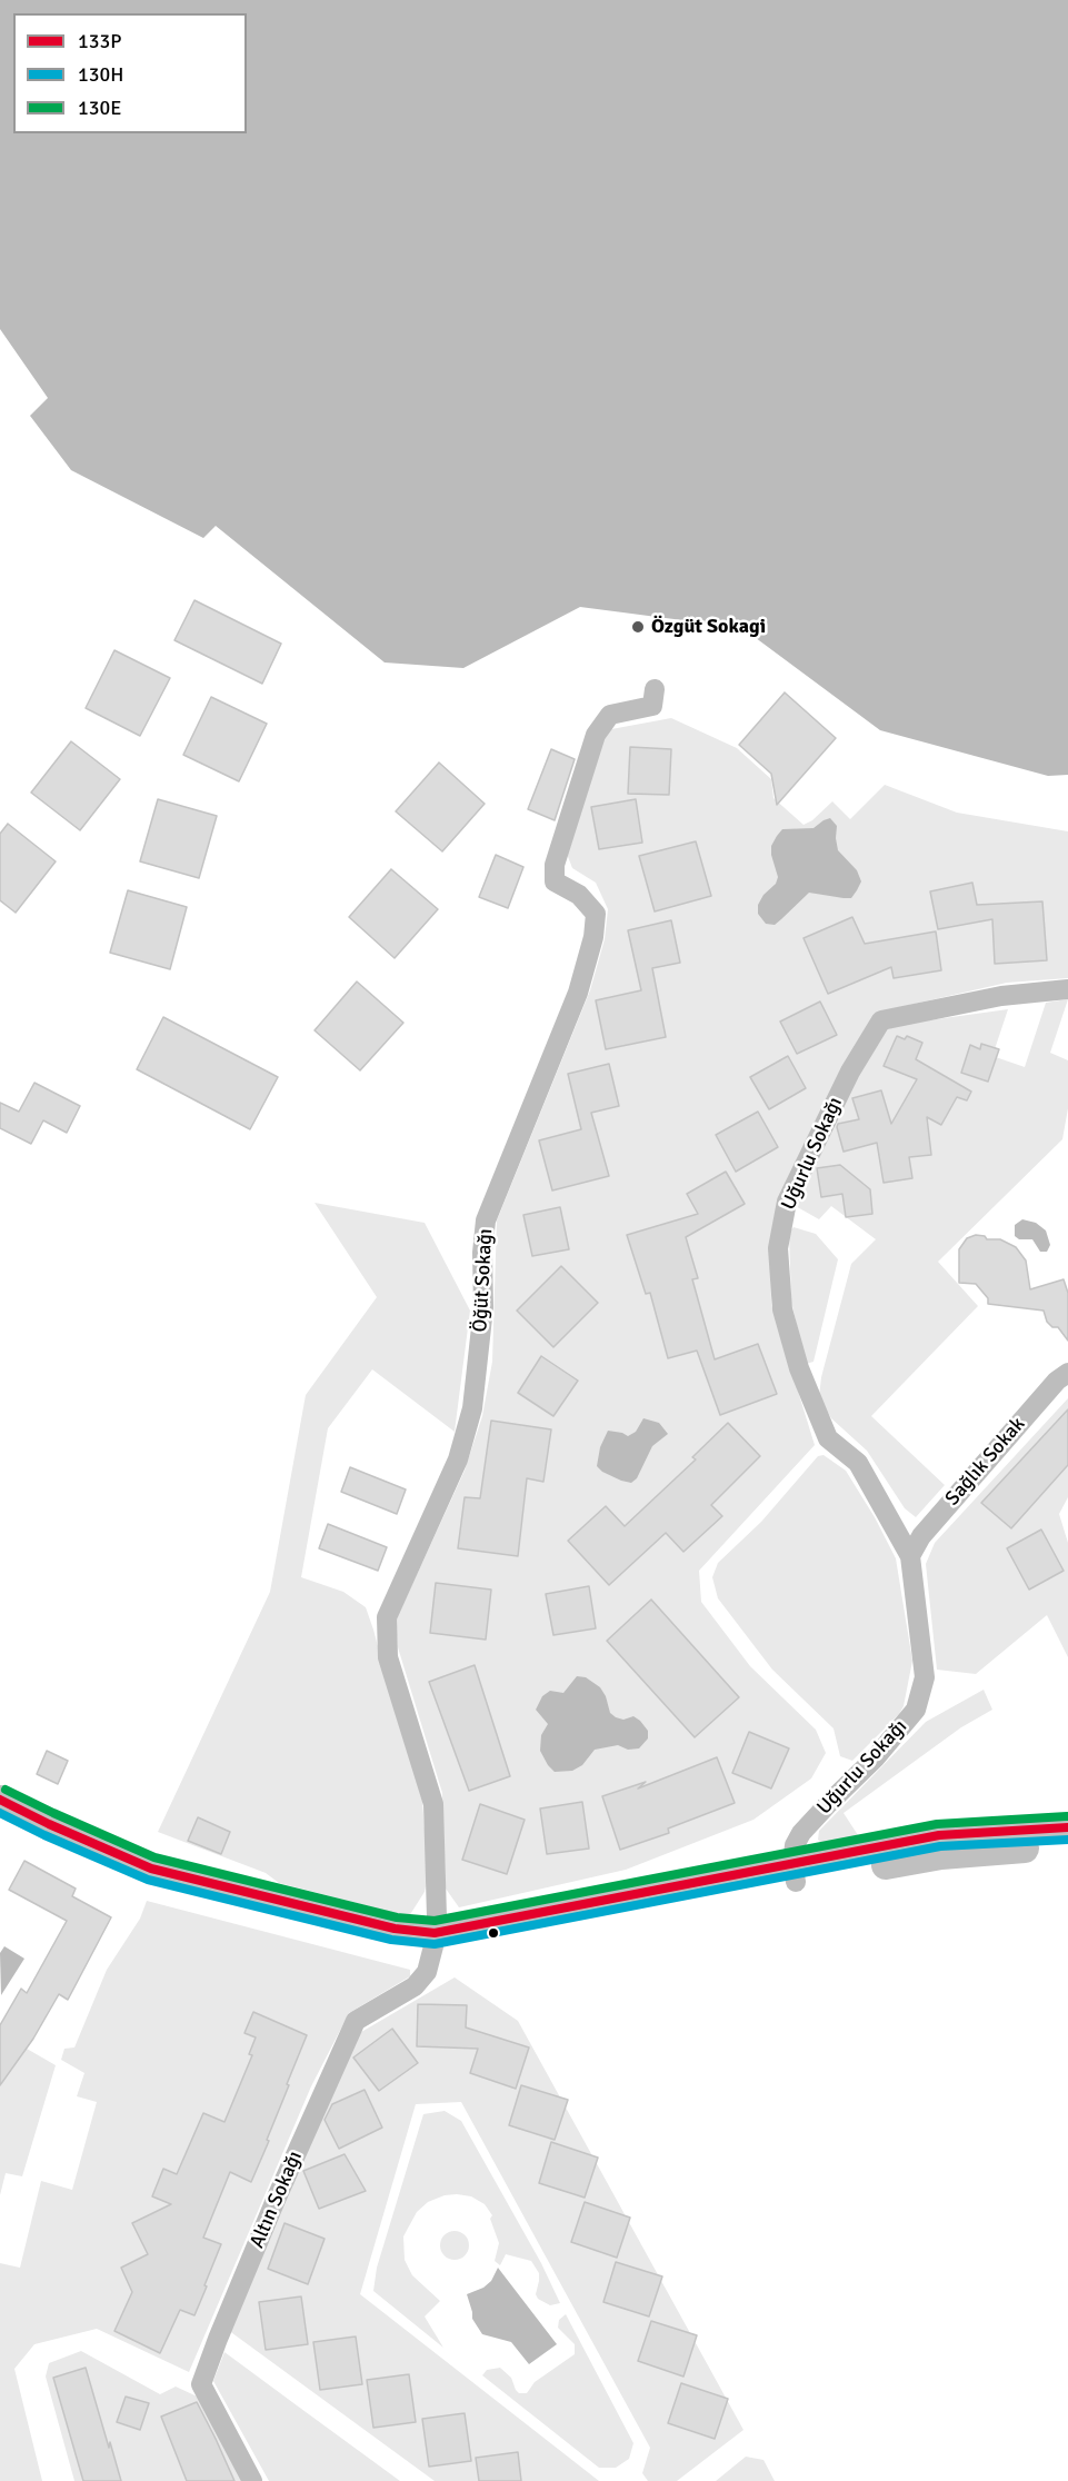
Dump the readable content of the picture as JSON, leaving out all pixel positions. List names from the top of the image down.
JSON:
{
  "streets": {
    "street": [
      "Uğurlu Sokağı",
      "Öğüt Sokağı",
      "Sağlık Sokak",
      "Altın Sokağı"
    ]
  },
  "crossings": [
    ["Uğurlu Sokağı", "Sağlık Sokak"],
    ["Öğüt Sokağı", "Altın Sokağı"]
  ],
  "places": ["Özgüt Sokagi"],
  "lines": ["transit line 130E", "transit line 133P", "transit line 130H"],
  "legend": ["133P", "130H", "130E"]
}
